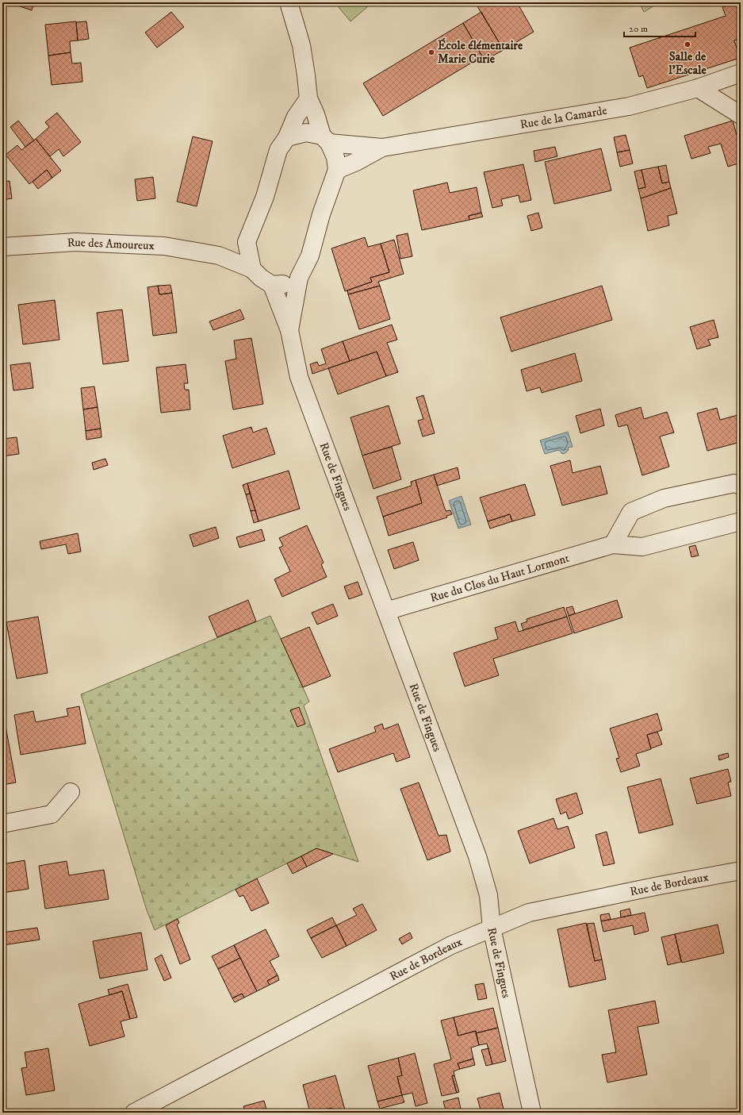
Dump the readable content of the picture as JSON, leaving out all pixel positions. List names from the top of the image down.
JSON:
{
  "streets": {
    "street": [
      "Rue de la Camarde",
      "Rue des Amoureux",
      "Rue de Fingues",
      "Rue du Clos du Haut Lormont",
      "Rue de Bordeaux"
    ]
  },
  "crossings": [
    ["Rue de la Camarde", "Rue de Fingues"],
    ["Rue de Fingues", "Rue du Clos du Haut Lormont"],
    ["Rue de Fingues", "Rue de Bordeaux"]
  ],
  "places": ["Salle de l'Escale", "École élémentaire Marie Curie"],
  "scale_bar": "20 m"
}
